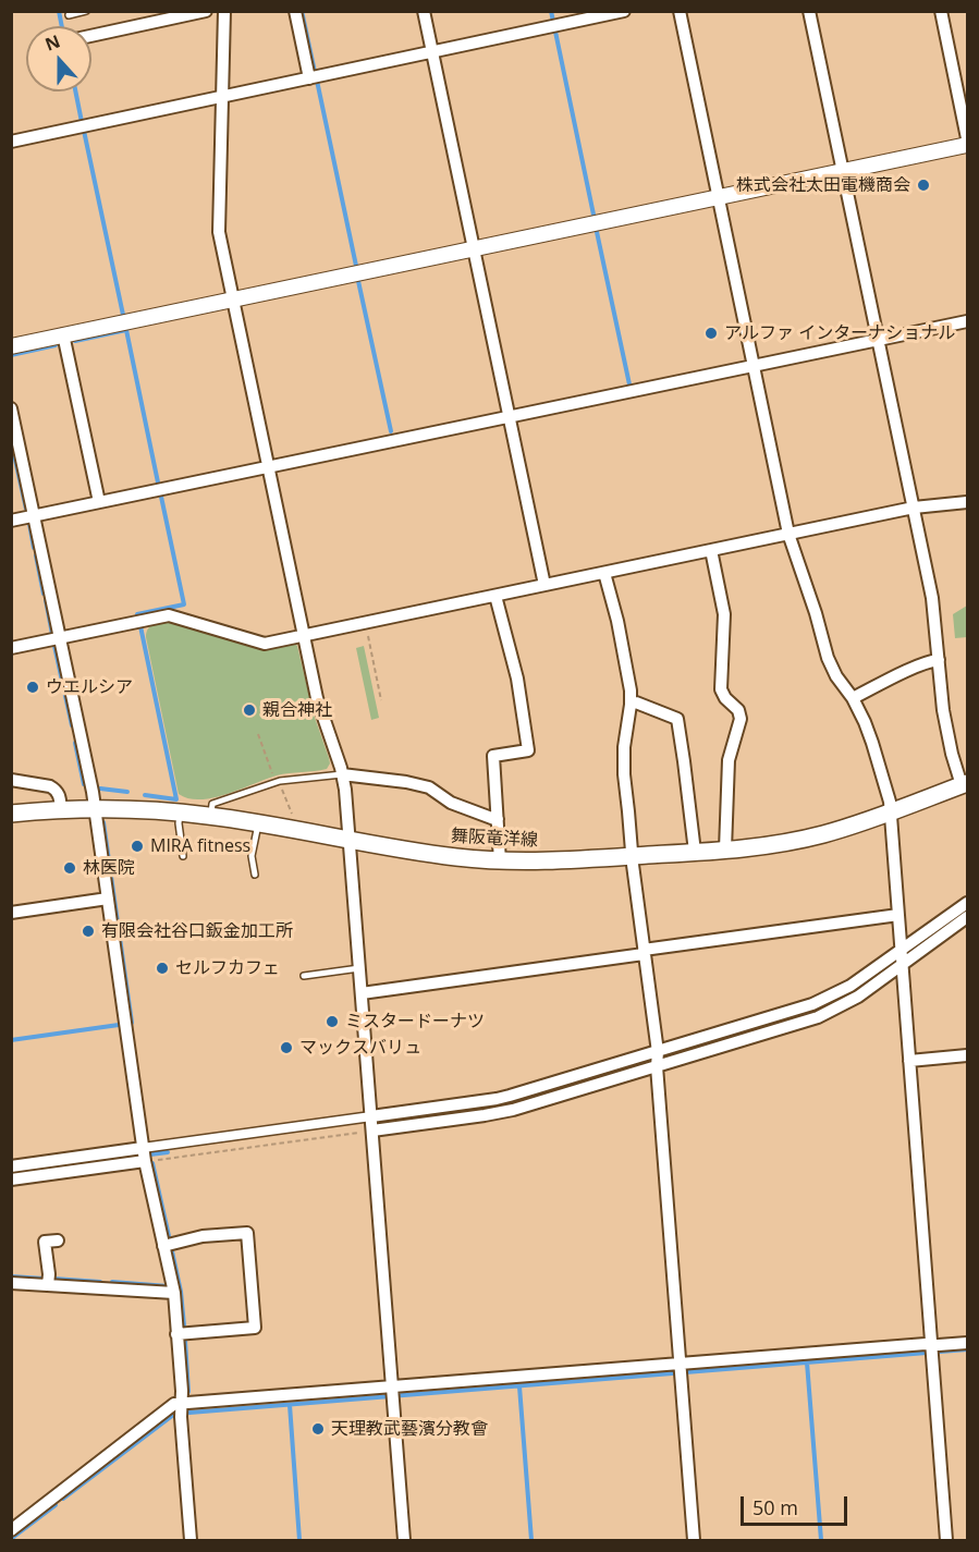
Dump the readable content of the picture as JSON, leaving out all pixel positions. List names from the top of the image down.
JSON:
{
  "streets": {
    "main road": ["舞阪竜洋線"]
  },
  "places": [
    "株式会社太田電機商会",
    "アルファ インターナショナル",
    "ウエルシア",
    "親合神社",
    "MIRA fitness",
    "林医院",
    "有限会社谷口鈑金加工所",
    "セルフカフェ",
    "ミスタードーナツ",
    "マックスバリュ",
    "天理教武藝濱分教會"
  ],
  "scale_bar": "50 m",
  "north": "top"
}
